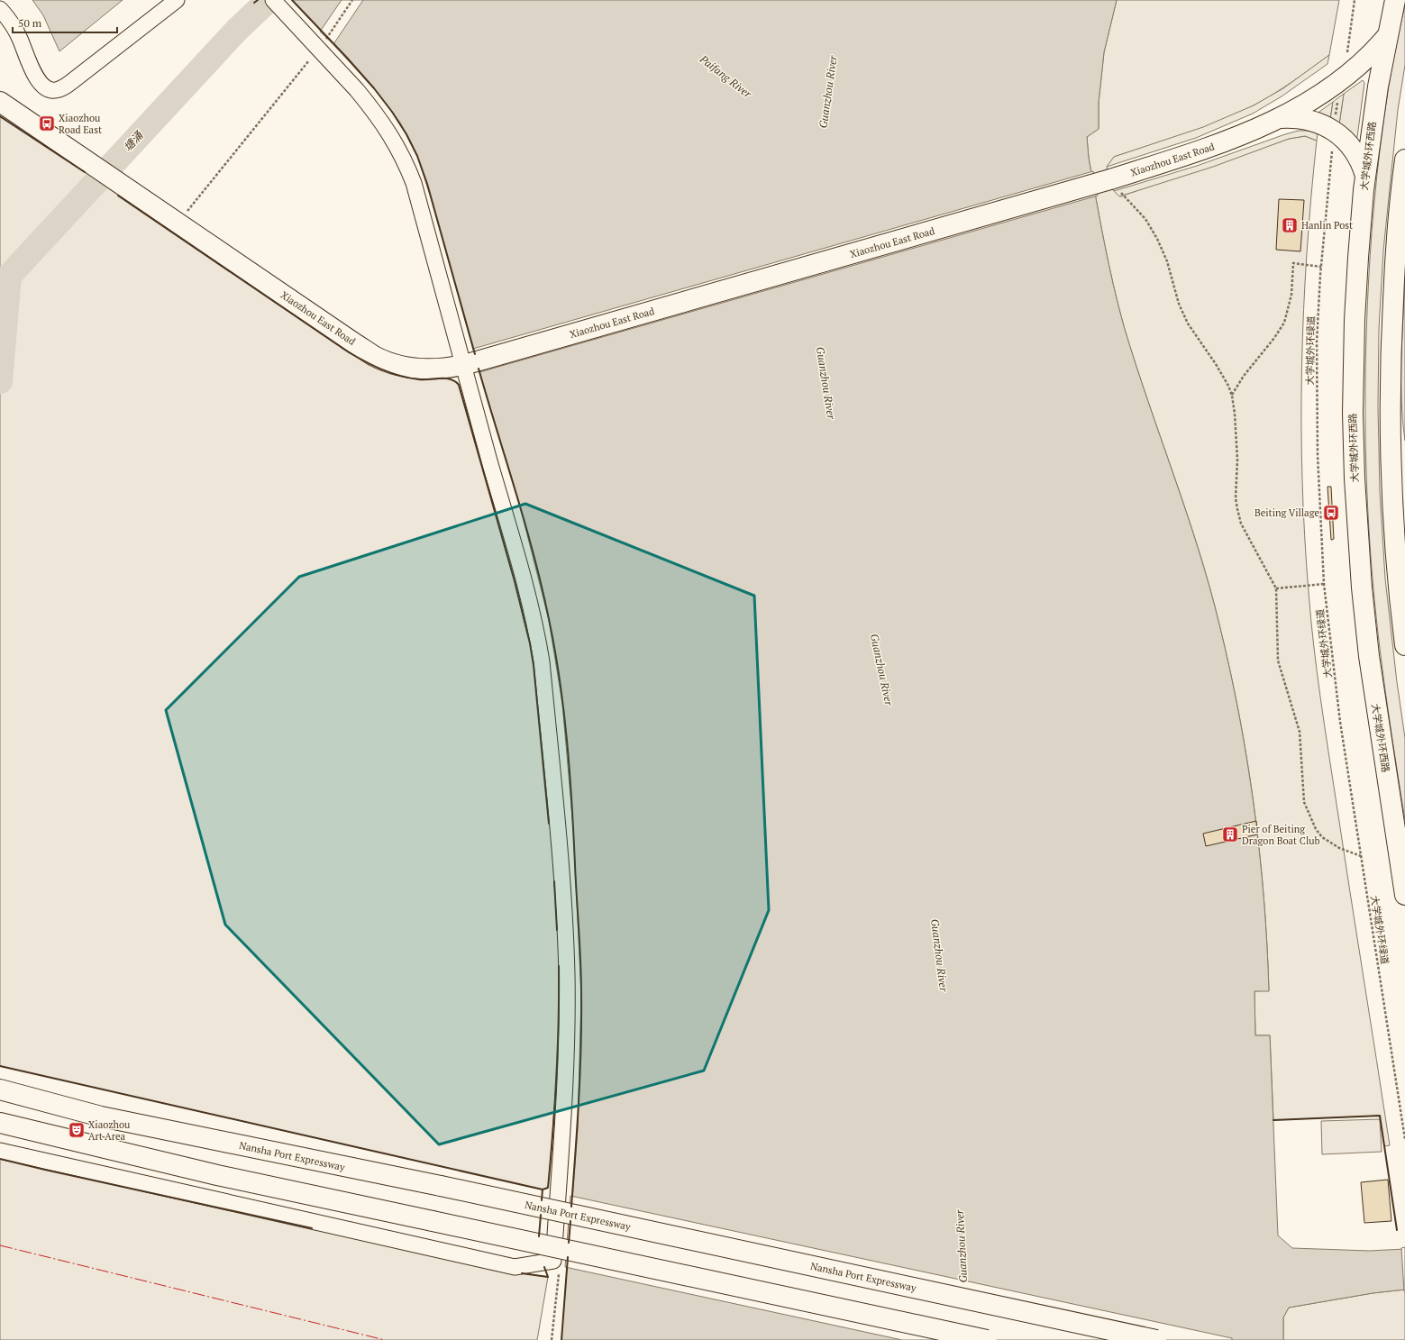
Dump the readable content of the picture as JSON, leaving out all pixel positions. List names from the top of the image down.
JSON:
{
  "streets": {
    "main road": ["大学城外环西路", "Xiaozhou East Road", "Nansha Port Expressway"],
    "path": ["大学城外环绿道"]
  },
  "crossings": [
    ["大学城外环西路", "Xiaozhou East Road"]
  ],
  "water": ["Paifang River", "Guanzhou River", "塘涌"],
  "places": {
    "bus stop": ["Xiaozhou Road East", "Beiting Village"],
    "building": ["Hanlin Post", "Pier of Beiting Dragon Boat Club"],
    "theatre": ["Xiaozhou Art Area"]
  },
  "scale_bar": "50 m"
}
